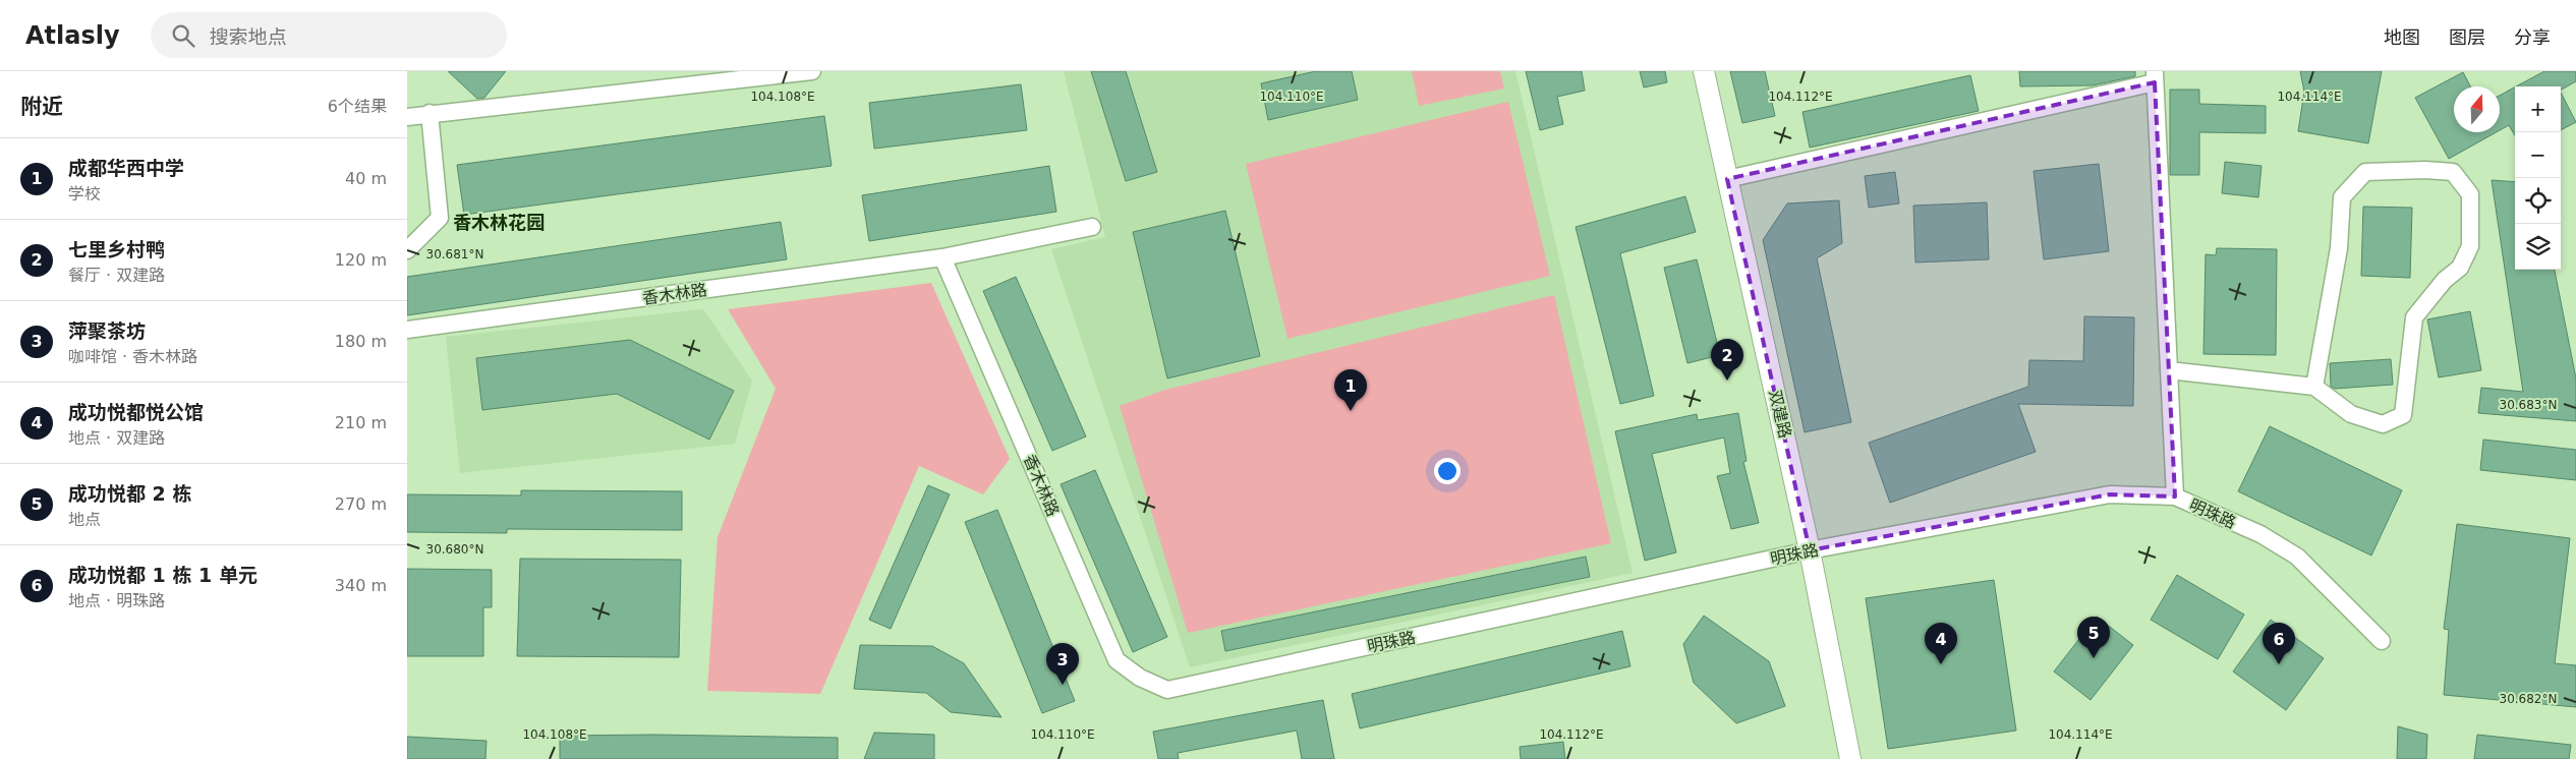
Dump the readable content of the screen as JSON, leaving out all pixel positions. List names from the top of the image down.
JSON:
{
  "streets": {
    "street": ["香木林路", "双建路", "明珠路"]
  },
  "crossings": [
    ["香木林路", "明珠路"],
    ["双建路", "明珠路"]
  ],
  "districts": ["香木林花园"],
  "north": "top",
  "page": {
    "header": "Atlasly",
    "search": "搜索地点",
    "nav": ["地图", "图层", "分享"],
    "heading": ["附近", "6个结果"],
    "map_buttons": ["+", "−"],
    "list": [
      {
        "mark": "1",
        "name": "成都华西中学",
        "note": "学校",
        "value": "40 m"
      },
      {
        "mark": "2",
        "name": "七里乡村鸭",
        "note": "餐厅 · 双建路",
        "value": "120 m"
      },
      {
        "mark": "3",
        "name": "萍聚茶坊",
        "note": "咖啡馆 · 香木林路",
        "value": "180 m"
      },
      {
        "mark": "4",
        "name": "成功悦都悦公馆",
        "note": "地点 · 双建路",
        "value": "210 m"
      },
      {
        "mark": "5",
        "name": "成功悦都 2 栋",
        "note": "地点",
        "value": "270 m"
      },
      {
        "mark": "6",
        "name": "成功悦都 1 栋 1 单元",
        "note": "地点 · 明珠路",
        "value": "340 m"
      }
    ],
    "pins": [
      "2",
      "1",
      "5",
      "4",
      "6",
      "3"
    ]
  },
  "coordinates": [
    "104.110°E",
    "104.112°E",
    "104.108°E",
    "104.114°E",
    "30.681°N",
    "30.683°N",
    "30.680°N",
    "30.682°N"
  ]
}
